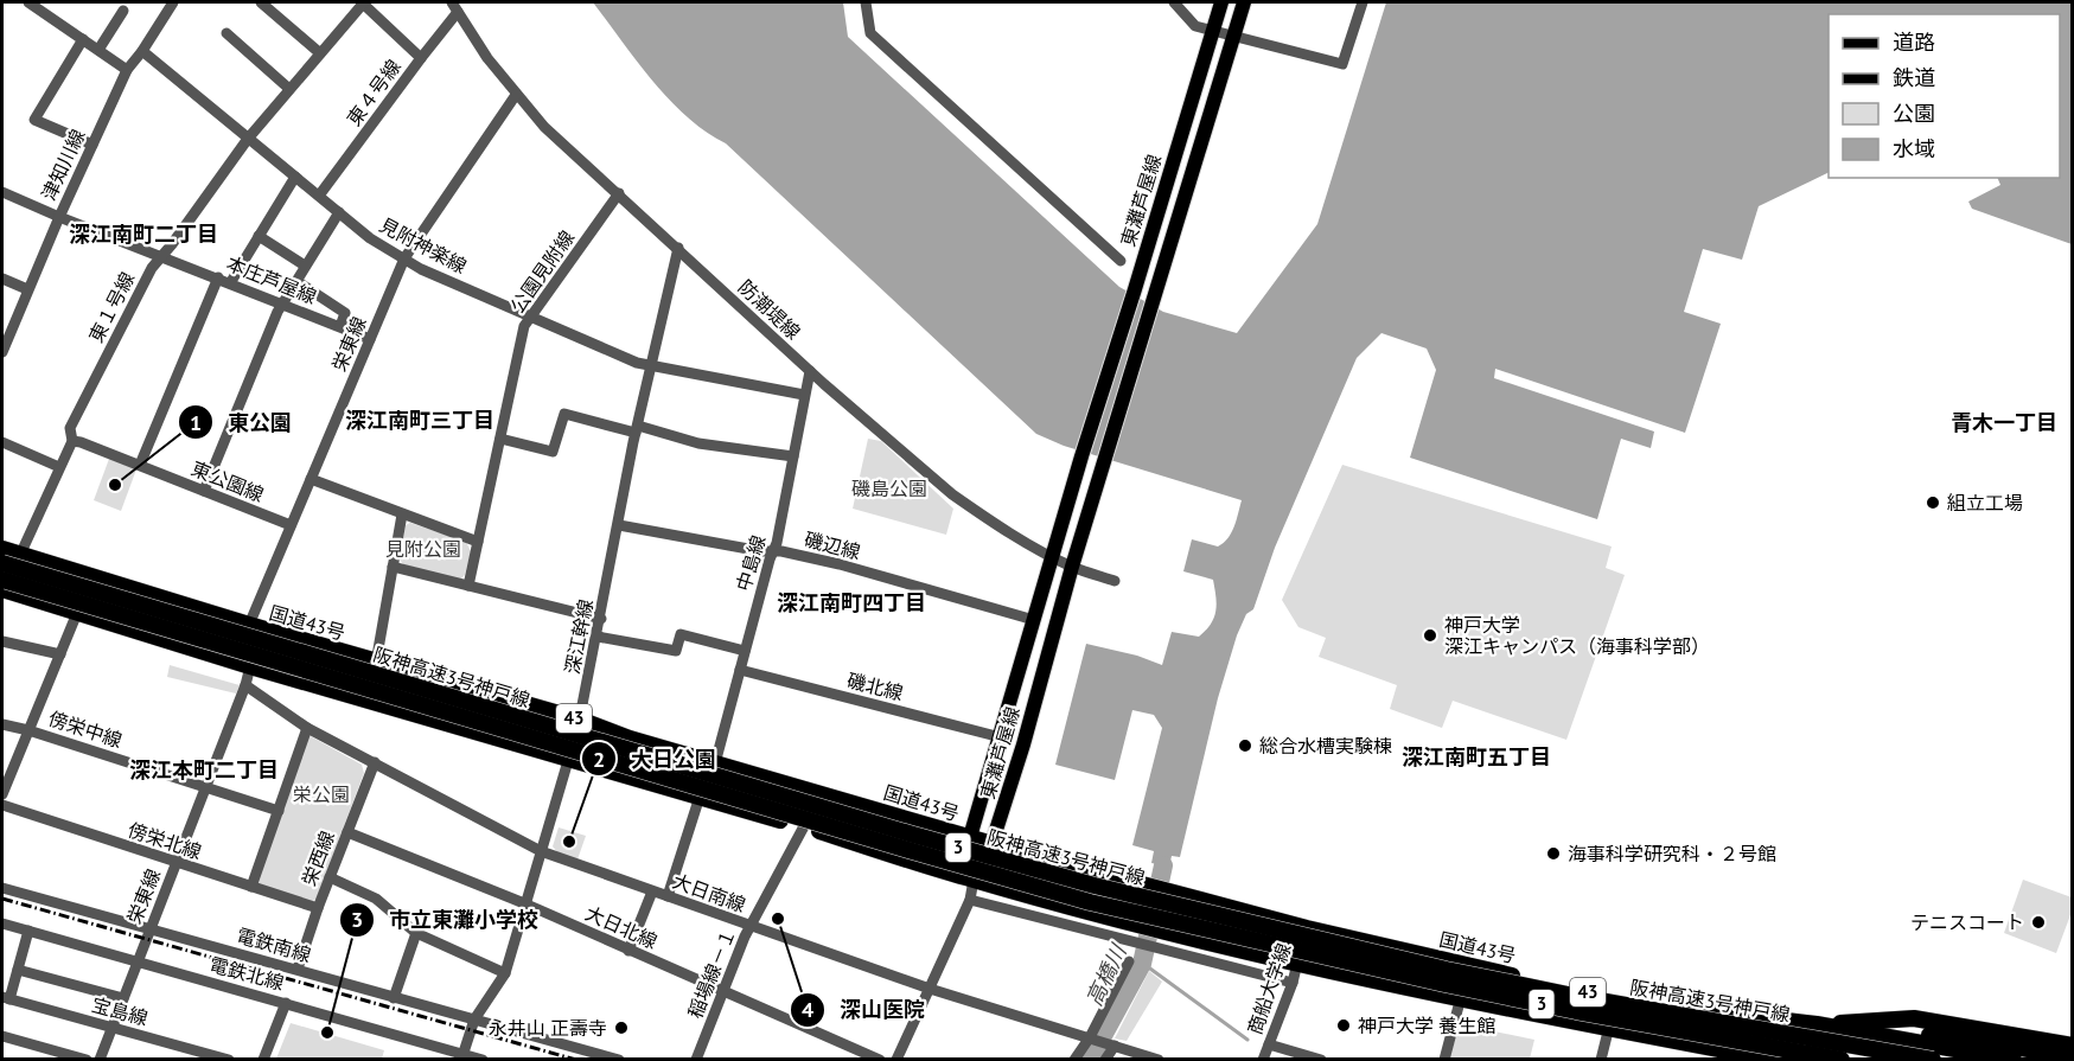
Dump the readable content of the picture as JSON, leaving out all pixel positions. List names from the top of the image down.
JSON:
{
  "streets": {
    "highway": [
      "国道43号",
      "阪神高速3号神戸線",
      "43",
      "3"
    ],
    "main road": ["東灘芦屋線"],
    "street": [
      "東４号線",
      "津知川線",
      "見附神楽線",
      "公園見附線",
      "本庄芦屋線",
      "東１号線",
      "防潮堤線",
      "栄東線",
      "東公園線",
      "磯辺線",
      "中島線",
      "深江幹線",
      "磯北線",
      "傍栄中線",
      "傍栄北線",
      "栄西線",
      "大日南線",
      "大日北線",
      "電鉄南線",
      "電鉄北線",
      "稲場線－１",
      "商船大学線",
      "宝島線"
    ]
  },
  "crossings": [
    ["東４号線", "見附神楽線"],
    ["東４号線", "防潮堤線"],
    ["津知川線", "見附神楽線"],
    ["津知川線", "本庄芦屋線"],
    ["東灘芦屋線", "防潮堤線"],
    ["東灘芦屋線", "磯辺線"],
    ["東灘芦屋線", "国道43号"],
    ["東灘芦屋線", "磯北線"],
    ["東灘芦屋線", "43"],
    ["見附神楽線", "公園見附線"],
    ["見附神楽線", "東１号線"],
    ["見附神楽線", "栄東線"],
    ["見附神楽線", "中島線"],
    ["見附神楽線", "深江幹線"],
    ["公園見附線", "防潮堤線"],
    ["本庄芦屋線", "東１号線"],
    ["本庄芦屋線", "栄東線"],
    ["東１号線", "東公園線"],
    ["東１号線", "国道43号"],
    ["防潮堤線", "栄東線"],
    ["防潮堤線", "中島線"],
    ["防潮堤線", "深江幹線"],
    ["栄東線", "東公園線"],
    ["栄東線", "国道43号"],
    ["栄東線", "43"],
    ["栄東線", "傍栄中線"],
    ["栄東線", "傍栄北線"],
    ["栄東線", "大日南線"],
    ["栄東線", "電鉄南線"],
    ["栄東線", "電鉄北線"],
    ["栄東線", "宝島線"],
    ["磯辺線", "中島線"],
    ["磯辺線", "深江幹線"],
    ["中島線", "国道43号"],
    ["中島線", "磯北線"],
    ["国道43号", "深江幹線"],
    ["国道43号", "商船大学線"],
    ["深江幹線", "43"],
    ["深江幹線", "大日南線"],
    ["深江幹線", "大日北線"],
    ["深江幹線", "電鉄南線"],
    ["深江幹線", "電鉄北線"],
    ["43", "稲場線－１"],
    ["43", "商船大学線"],
    ["傍栄北線", "栄西線"],
    ["栄西線", "大日南線"],
    ["栄西線", "大日北線"],
    ["栄西線", "電鉄南線"],
    ["大日南線", "稲場線－１"],
    ["大日北線", "稲場線－１"]
  ],
  "districts": [
    "深江南町二丁目",
    "深江南町三丁目",
    "青木一丁目",
    "深江南町四丁目",
    "深江南町五丁目",
    "深江本町二丁目"
  ],
  "water": ["高橋川"],
  "parks": ["磯島公園", "見附公園", "栄公園"],
  "places": [
    "東公園",
    "組立工場",
    "神戸大学 深江キャンパス（海事科学部）",
    "総合水槽実験棟",
    "大日公園",
    "海事科学研究科・２号館",
    "深山医院",
    "テニスコート",
    "神戸大学 養生館",
    "永井山 正壽寺",
    "市立東灘小学校"
  ],
  "legend": [
    "道路",
    "鉄道",
    "公園",
    "水域"
  ]
}
